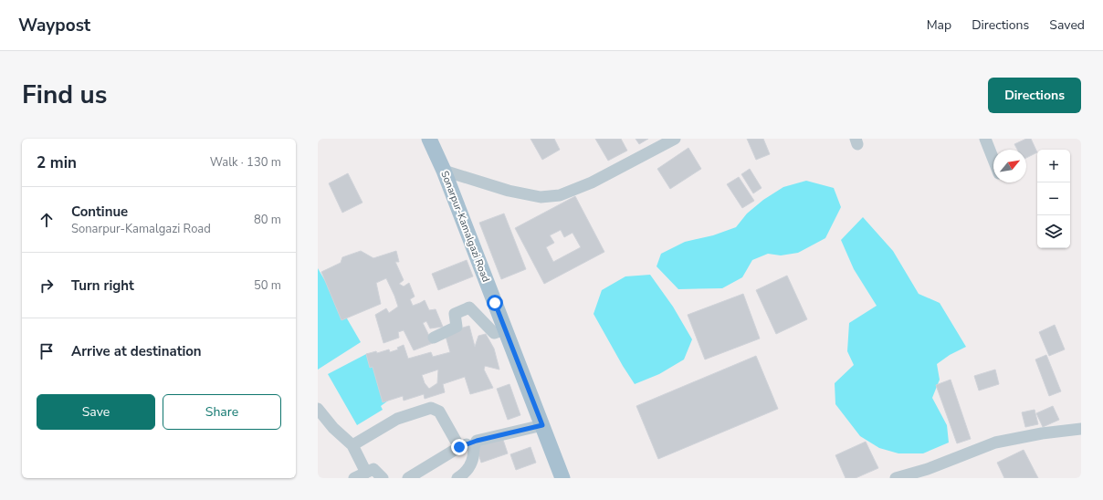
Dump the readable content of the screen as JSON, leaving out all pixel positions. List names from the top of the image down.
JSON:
{
  "streets": {
    "main road": ["Sonarpur-Kamalgazi Road"]
  },
  "north": "top right",
  "page": {
    "header": "Waypost",
    "nav": ["Map", "Directions", "Saved"],
    "title": "Find us",
    "buttons": [
      "Directions",
      ["Save", "Share"]
    ],
    "heading": ["2 min", "Walk · 130 m"],
    "map_buttons": ["+", "−"],
    "list": [
      ["Continue", "Sonarpur-Kamalgazi Road", "80 m"],
      ["Turn right", "50 m"],
      "Arrive at destination"
    ]
  }
}
